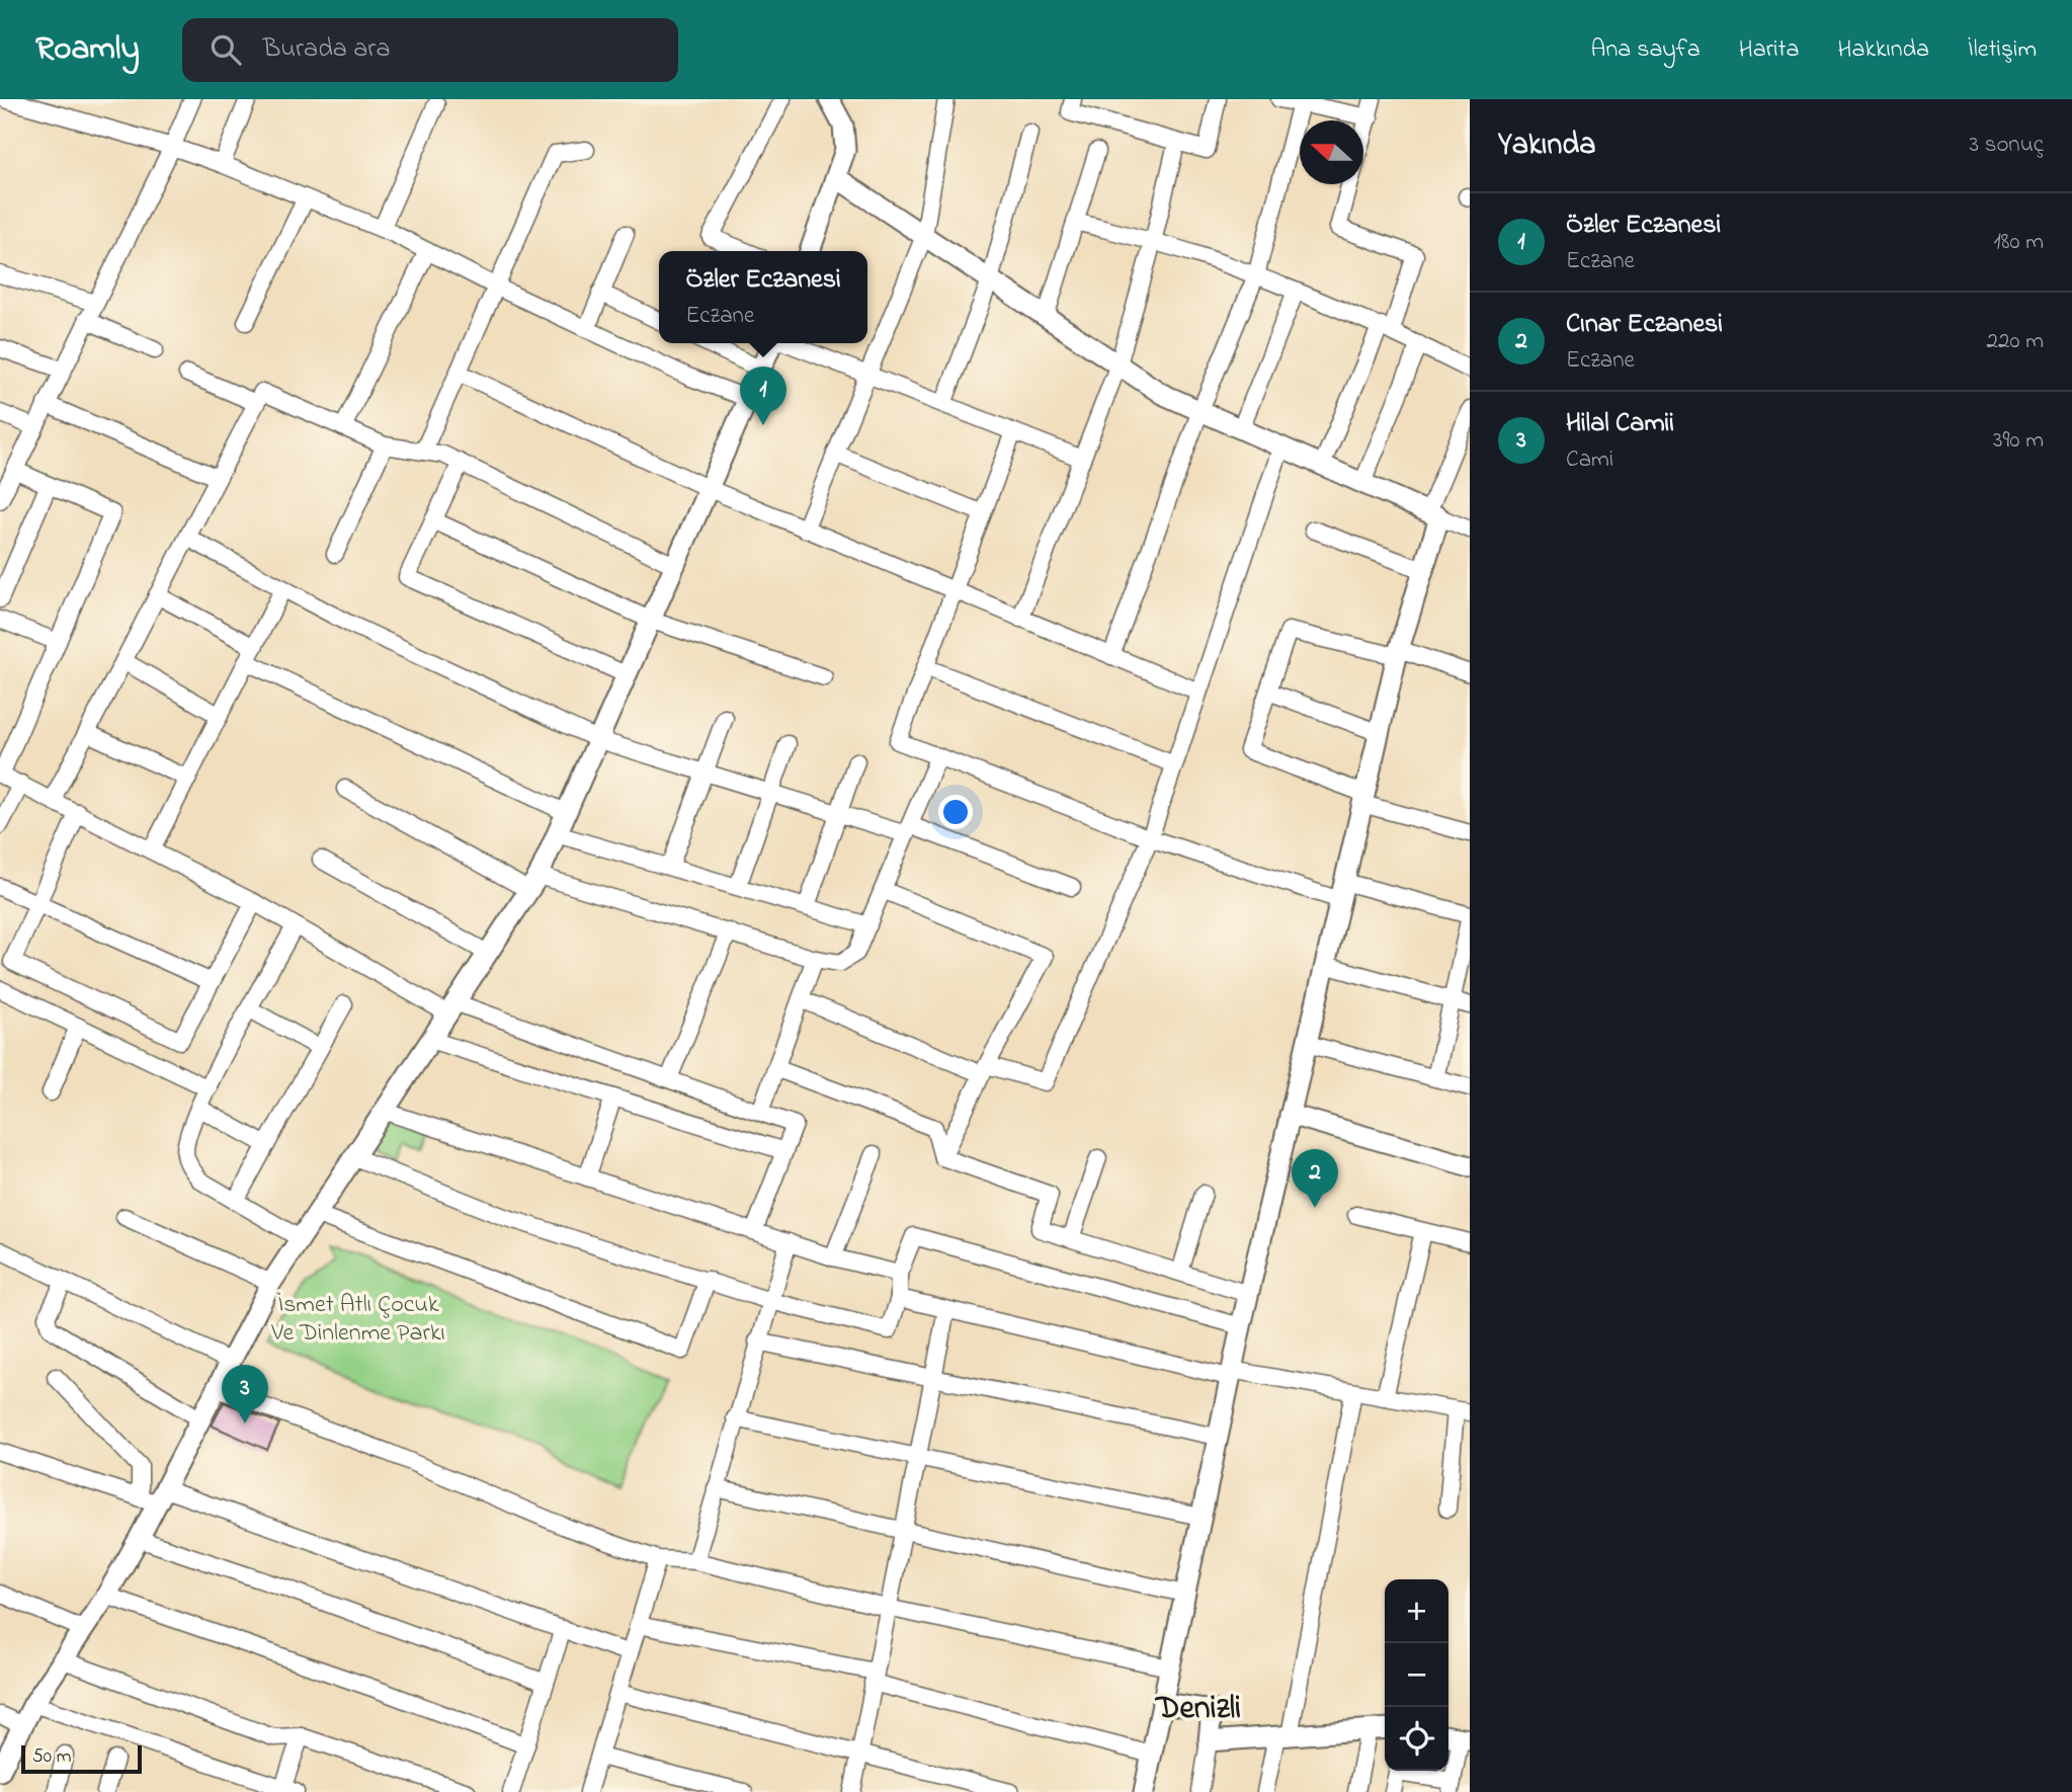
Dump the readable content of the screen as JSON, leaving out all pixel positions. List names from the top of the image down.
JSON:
{
  "districts": ["Denizli"],
  "parks": ["İsmet Atlı Çocuk Ve Dinlenme Parkı"],
  "scale_bar": "50 m",
  "north": "left",
  "page": {
    "header": "Roamly",
    "search": "Burada ara",
    "nav": [
      "Ana sayfa",
      "Harita",
      "Hakkında",
      "İletişim"
    ],
    "heading": ["Yakında", "3 sonuç"],
    "list": [
      {
        "mark": "1",
        "name": "Özler Eczanesi",
        "note": "Eczane",
        "value": "180 m"
      },
      {
        "mark": "2",
        "name": "Cınar Eczanesi",
        "note": "Eczane",
        "value": "220 m"
      },
      {
        "mark": "3",
        "name": "Hilal Camii",
        "note": "Cami",
        "value": "390 m"
      }
    ],
    "popup": ["Özler Eczanesi", "Eczane"],
    "pins": ["1", "2", "3"],
    "map_buttons": ["+", "−"],
    "scale": "50 m"
  }
}
